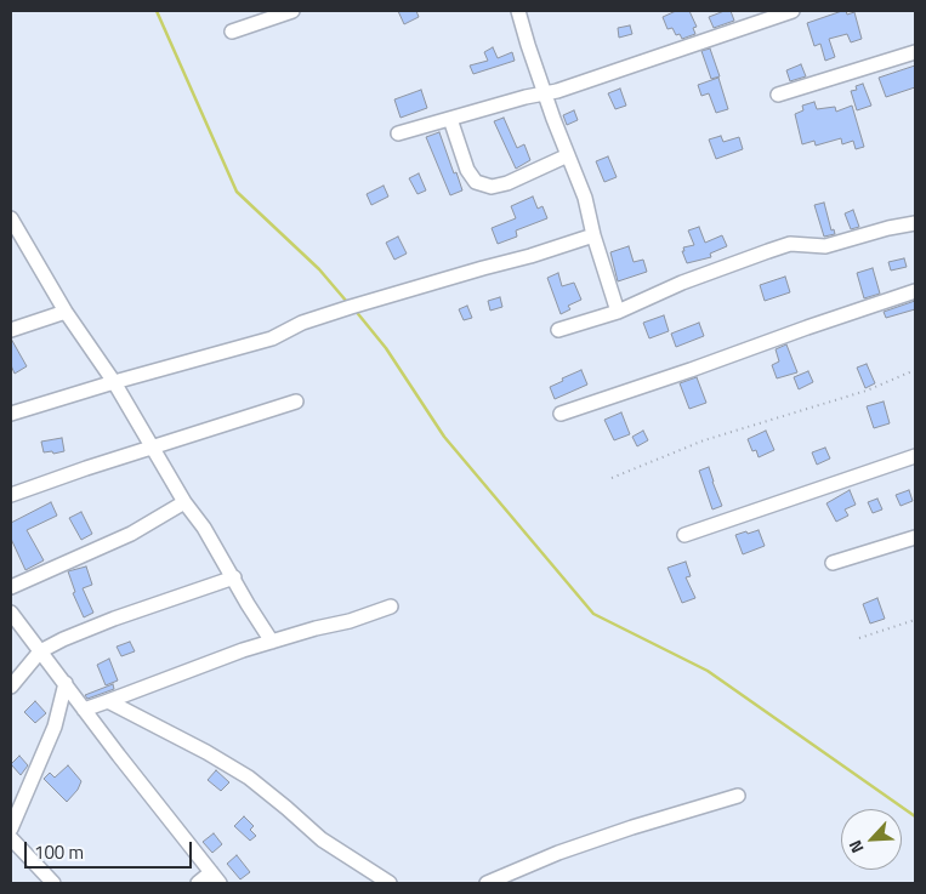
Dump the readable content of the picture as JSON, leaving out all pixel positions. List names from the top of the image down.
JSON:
{
  "scale_bar": "100 m",
  "north": "bottom left"
}
